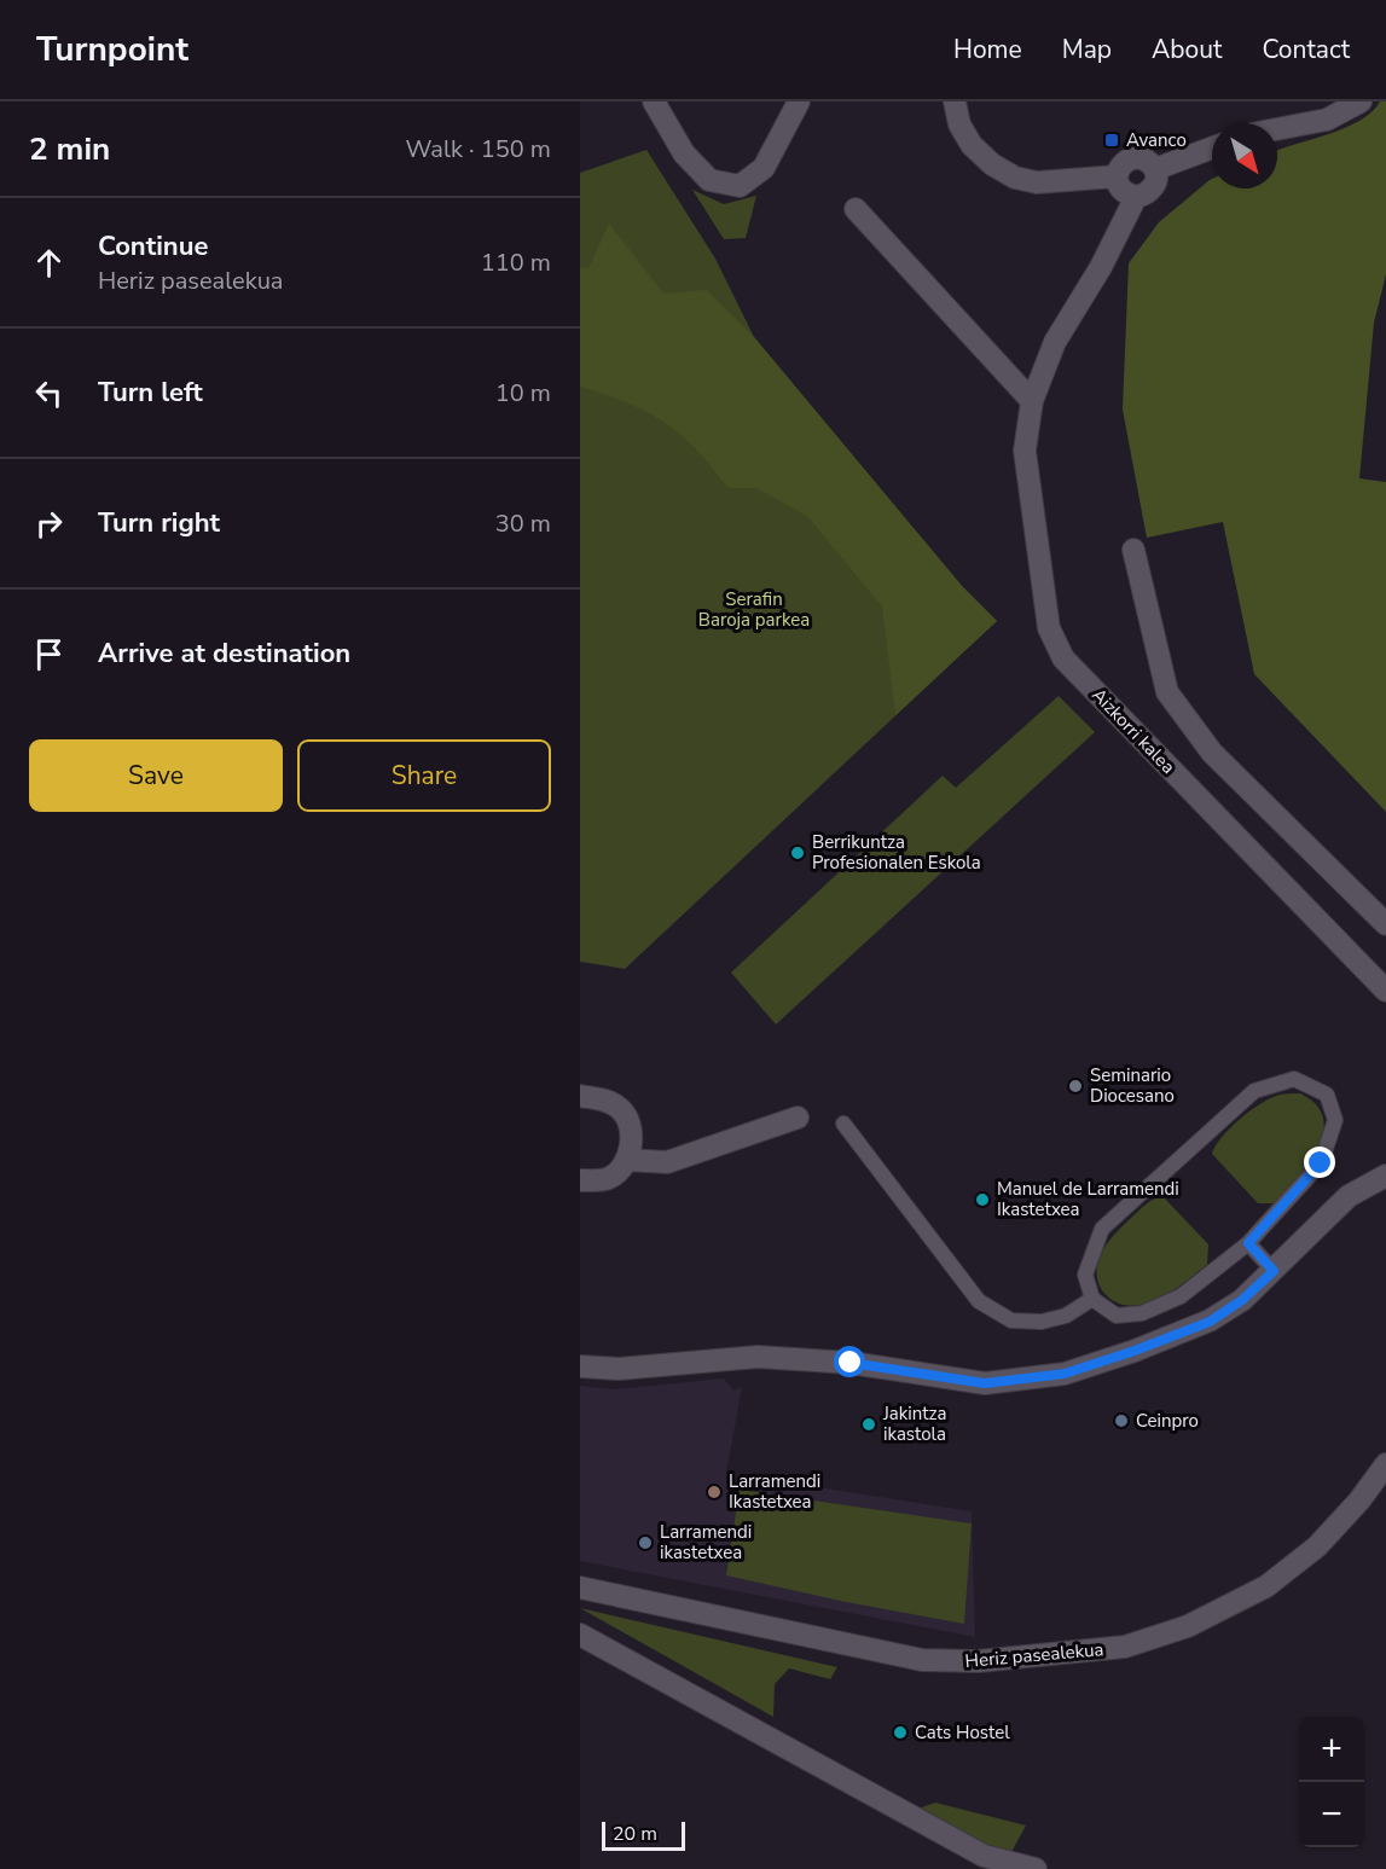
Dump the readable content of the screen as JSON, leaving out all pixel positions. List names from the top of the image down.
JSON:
{
  "streets": {
    "street": ["Aizkorri kalea", "Heriz pasealekua"]
  },
  "parks": ["Serafin Baroja parkea"],
  "places": {
    "transit": ["Avanco"],
    "other": [
      "Berrikuntza Profesionalen Eskola",
      "Seminario Diocesano",
      "Manuel de Larramendi Ikastetxea",
      "Ceinpro",
      "Jakintza ikastola",
      "Larramendi Ikastetxea",
      "Larramendi ikastetxea",
      "Cats Hostel"
    ]
  },
  "scale_bar": "20 m",
  "north": "bottom right",
  "page": {
    "header": "Turnpoint",
    "nav": [
      "Home",
      "Map",
      "About",
      "Contact"
    ],
    "heading": ["2 min", "Walk · 150 m"],
    "list": [
      ["Continue", "Heriz pasealekua", "110 m"],
      ["Turn left", "10 m"],
      ["Turn right", "30 m"],
      "Arrive at destination"
    ],
    "buttons": ["Save", "Share"],
    "map_buttons": ["+", "−"],
    "scale": "20 m"
  }
}
